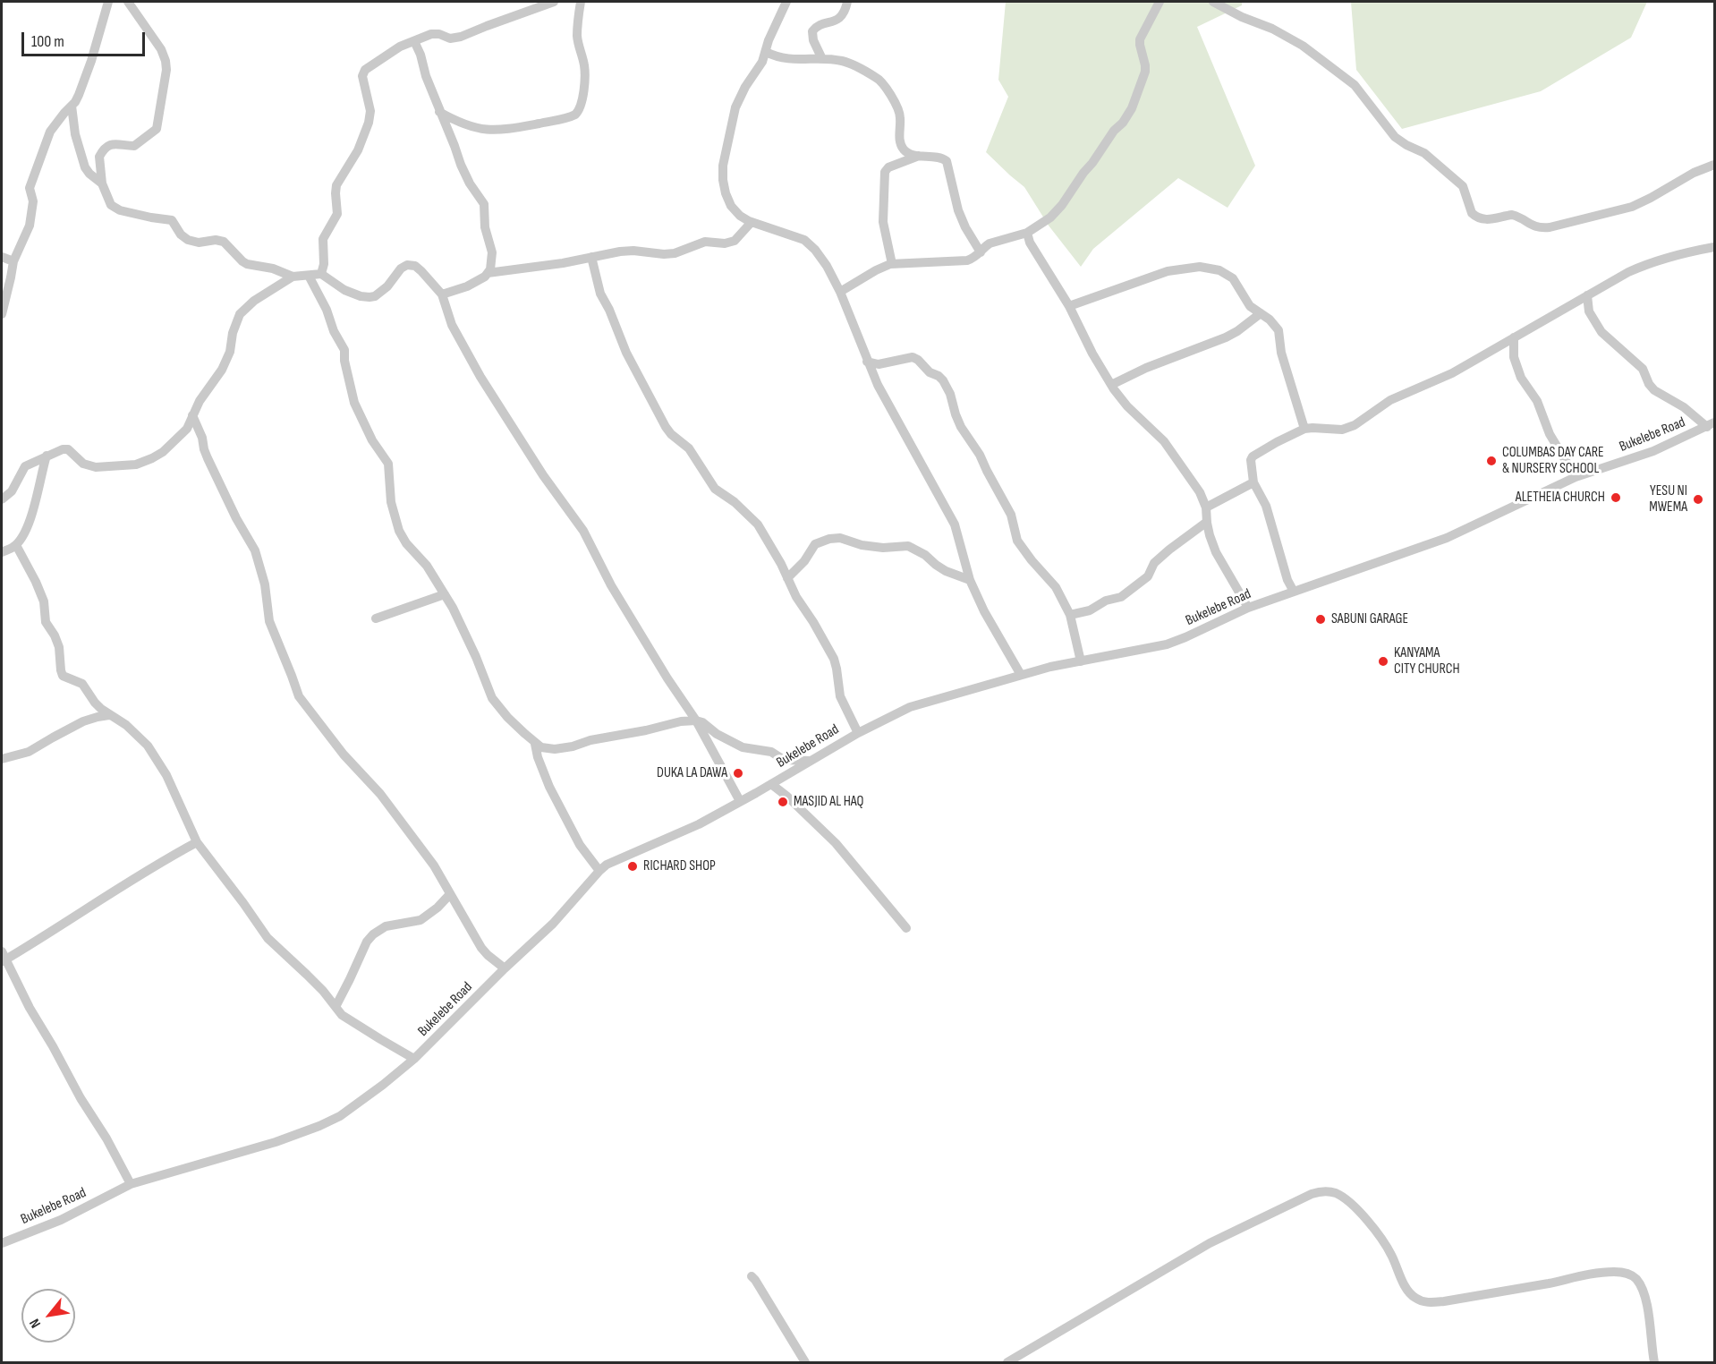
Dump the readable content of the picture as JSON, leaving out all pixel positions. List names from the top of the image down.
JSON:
{
  "streets": {
    "street": ["Bukelebe Road"]
  },
  "places": [
    "COLUMBAS DAY CARE & NURSERY SCHOOL",
    "ALETHEIA CHURCH",
    "YESU NI MWEMA",
    "SABUNI GARAGE",
    "KANYAMA CITY CHURCH",
    "DUKA LA DAWA",
    "MASJID AL HAQ",
    "RICHARD SHOP"
  ],
  "scale_bar": "100 m",
  "north": "bottom left"
}
